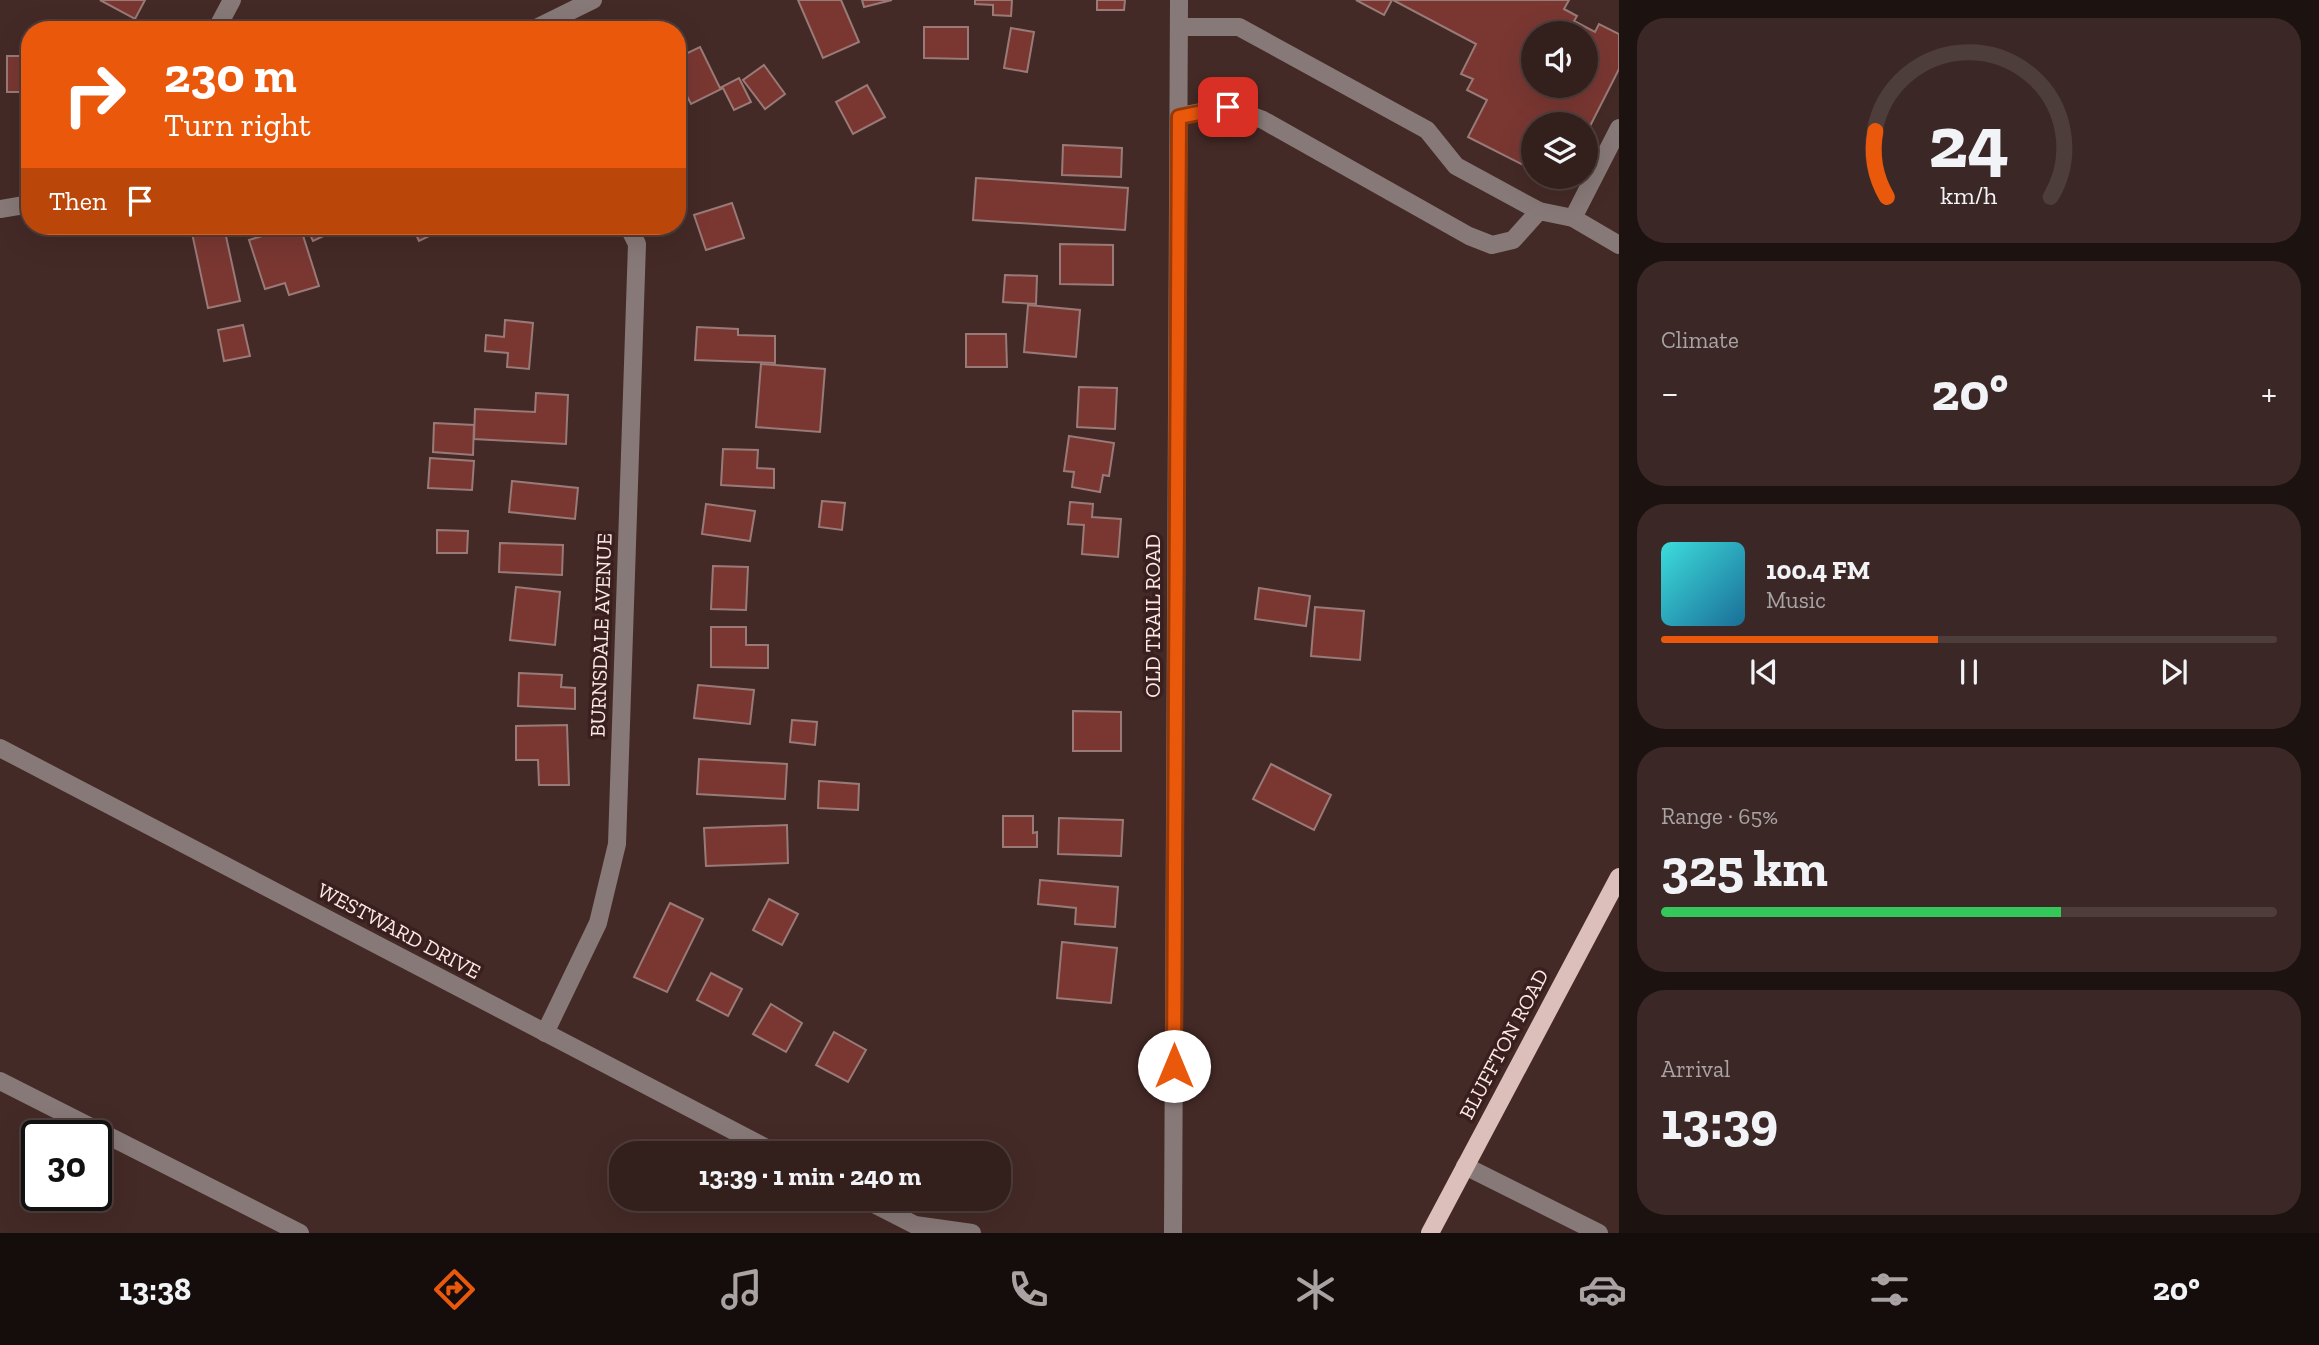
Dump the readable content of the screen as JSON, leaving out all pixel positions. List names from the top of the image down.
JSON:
{
  "streets": {
    "main road": ["BLUFFTON ROAD"],
    "street": ["OLD TRAIL ROAD", "BURNSDALE AVENUE", "WESTWARD DRIVE"]
  },
  "crossings": [
    ["BURNSDALE AVENUE", "WESTWARD DRIVE"]
  ],
  "page": {
    "turn": ["230 m", "Turn right"],
    "then": "Then",
    "tile": [
      "Climate",
      ["Range · 65%", "325 km"],
      ["Arrival", "13:39"]
    ],
    "heat": ["−", "20°", "+"],
    "song": ["100.4 FM", "Music"],
    "limit": "30",
    "trip": "13:39 · 1 min · 240 m",
    "tabs": ["13:38", "20°"],
    "gauge": ["24", "km/h"]
  }
}
